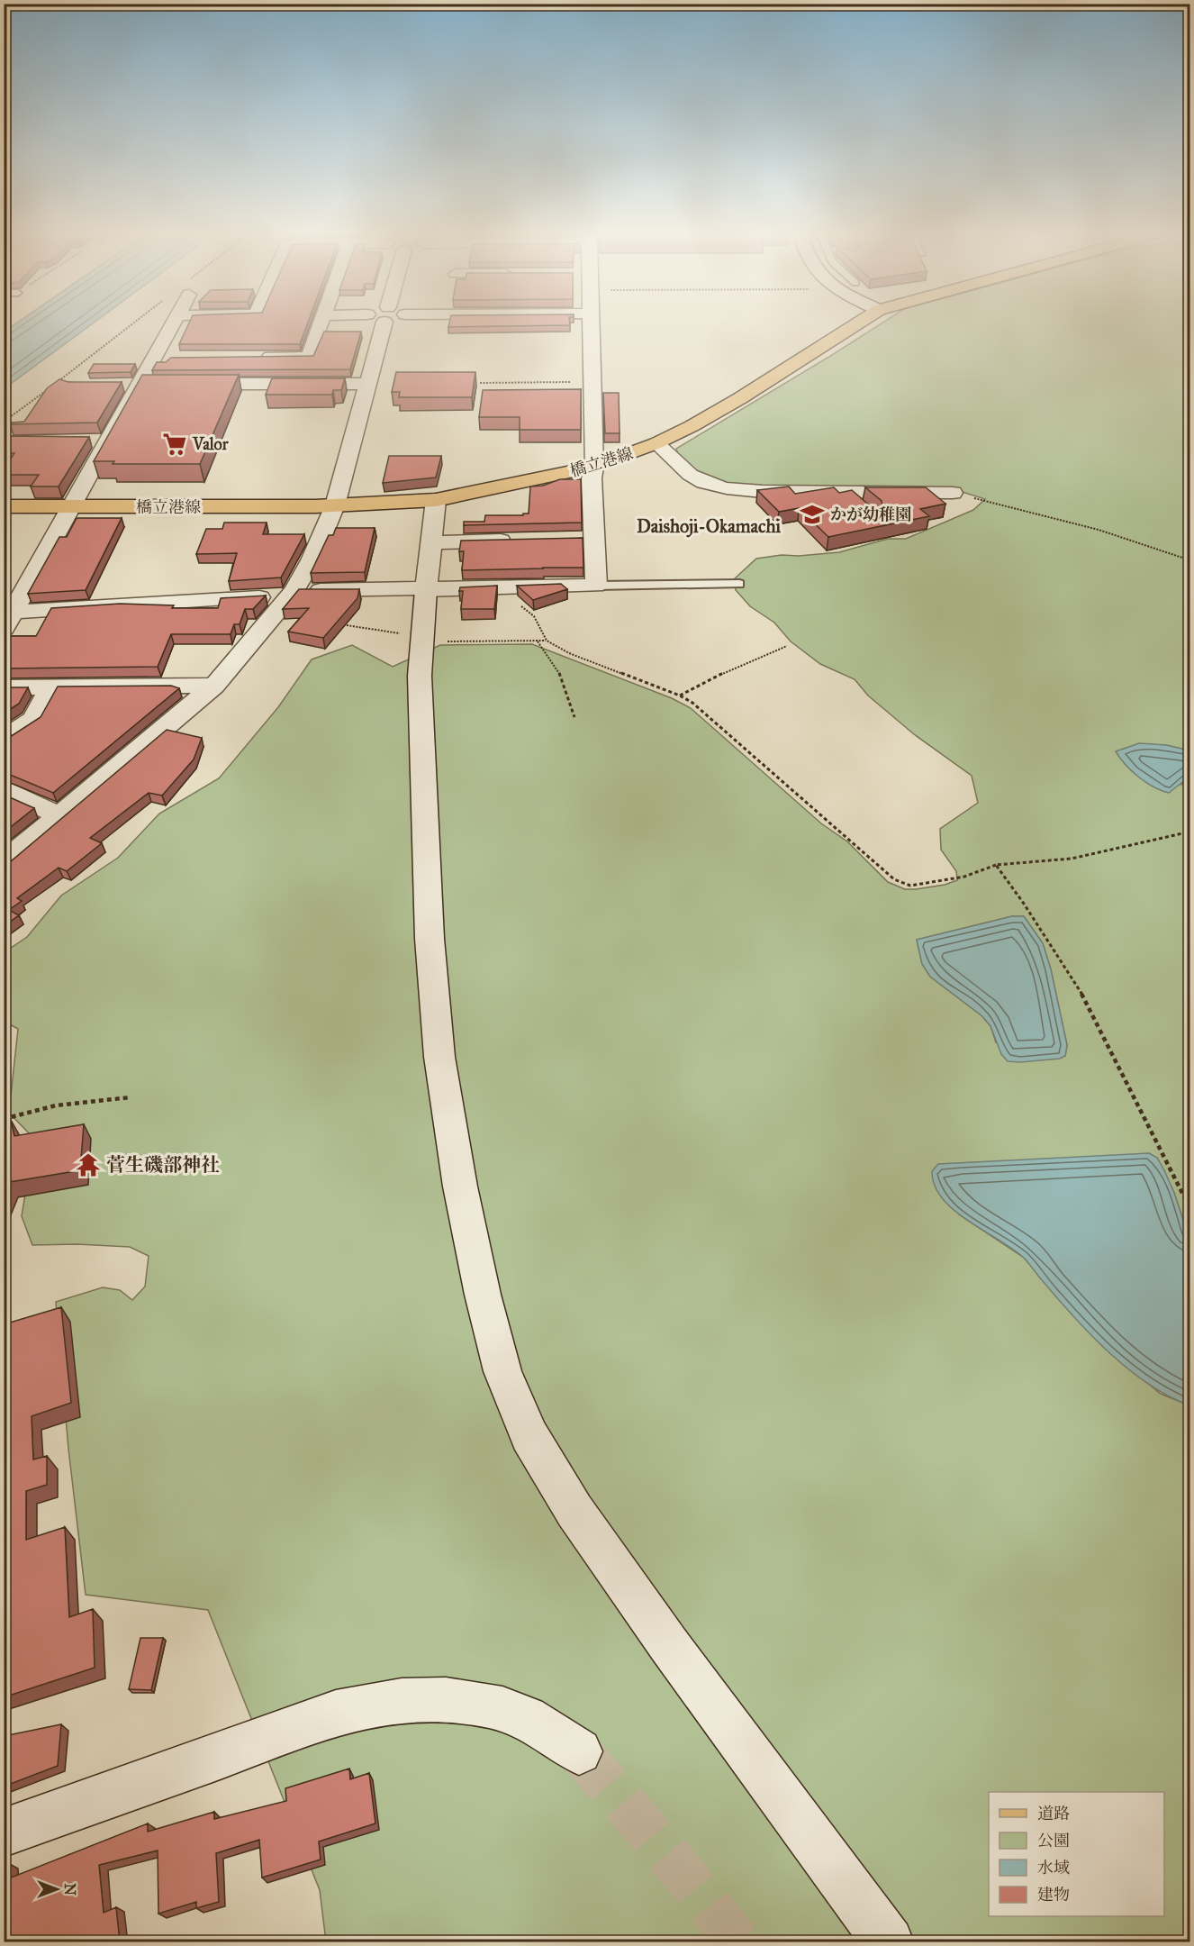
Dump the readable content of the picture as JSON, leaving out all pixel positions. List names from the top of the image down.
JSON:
{
  "streets": {
    "main road": ["橋立港線"]
  },
  "districts": ["Daishoji-Okamachi"],
  "places": {
    "supermarket": ["Valor"],
    "school or university": ["かが幼稚園"],
    "temple": ["菅生磯部神社"]
  },
  "legend": [
    "道路",
    "公園",
    "水域",
    "建物"
  ],
  "north": "right"
}
